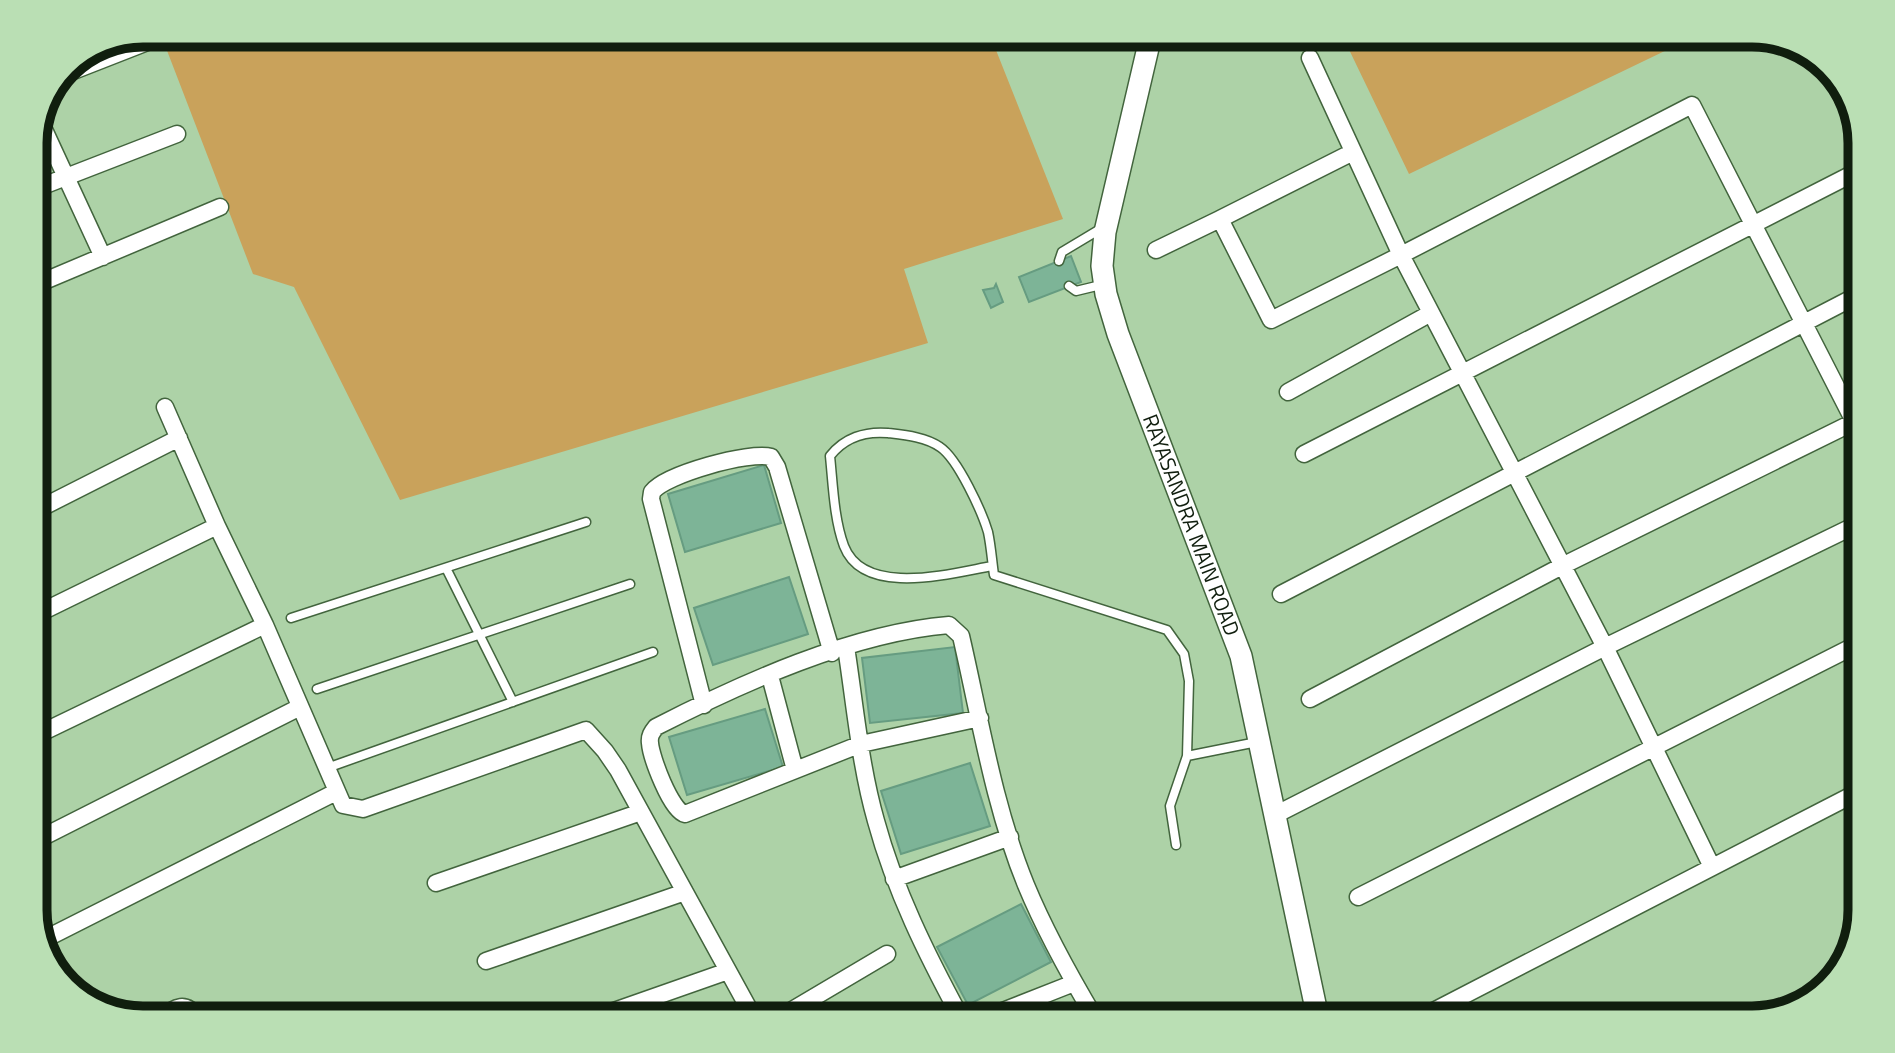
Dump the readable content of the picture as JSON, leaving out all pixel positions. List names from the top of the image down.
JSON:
{
  "streets": {
    "street": ["RAYASANDRA MAIN ROAD"]
  }
}
